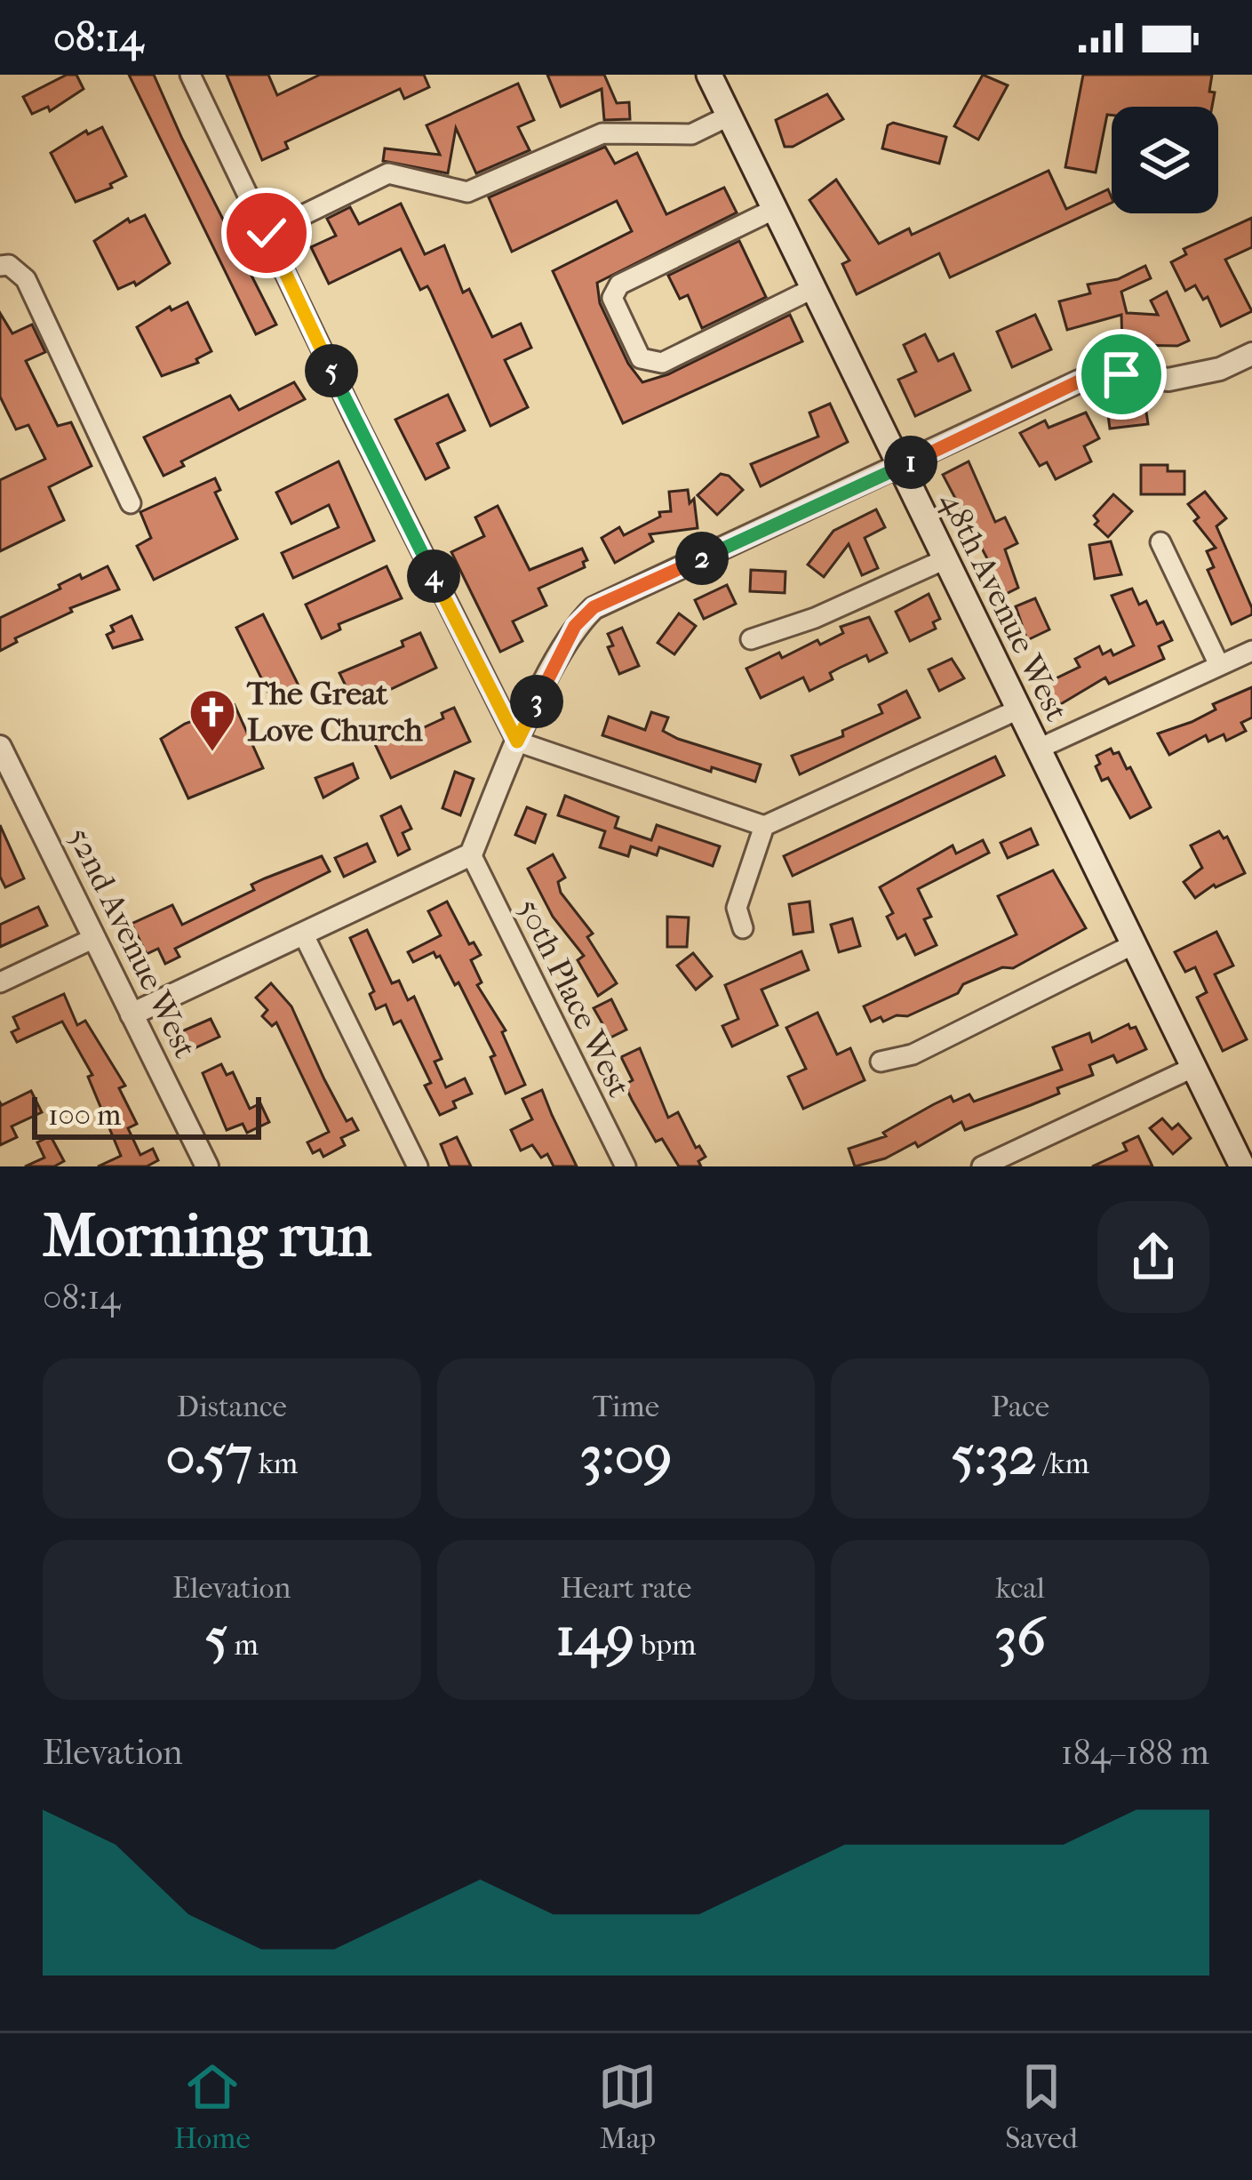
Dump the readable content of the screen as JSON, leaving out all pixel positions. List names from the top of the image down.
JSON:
{
  "streets": {
    "main road": ["48th Avenue West"],
    "street": ["52nd Avenue West", "50th Place West"]
  },
  "places": {
    "church": ["The Great Love Church"]
  },
  "scale_bar": "100 m",
  "page": {
    "status": "08:14",
    "pins": [
      "5",
      "1",
      "2",
      "4",
      "3"
    ],
    "scale": "100 m",
    "heading": ["Morning run", "08:14"],
    "stats": [
      ["Distance", "0.57 km"],
      ["Time", "3:09"],
      ["Pace", "5:32 /km"],
      ["Elevation", "5 m"],
      ["Heart rate", "149 bpm"],
      ["kcal", "36"]
    ],
    "chart": ["Elevation", "184–188 m"],
    "tabs": ["Home", "Map", "Saved"]
  }
}
